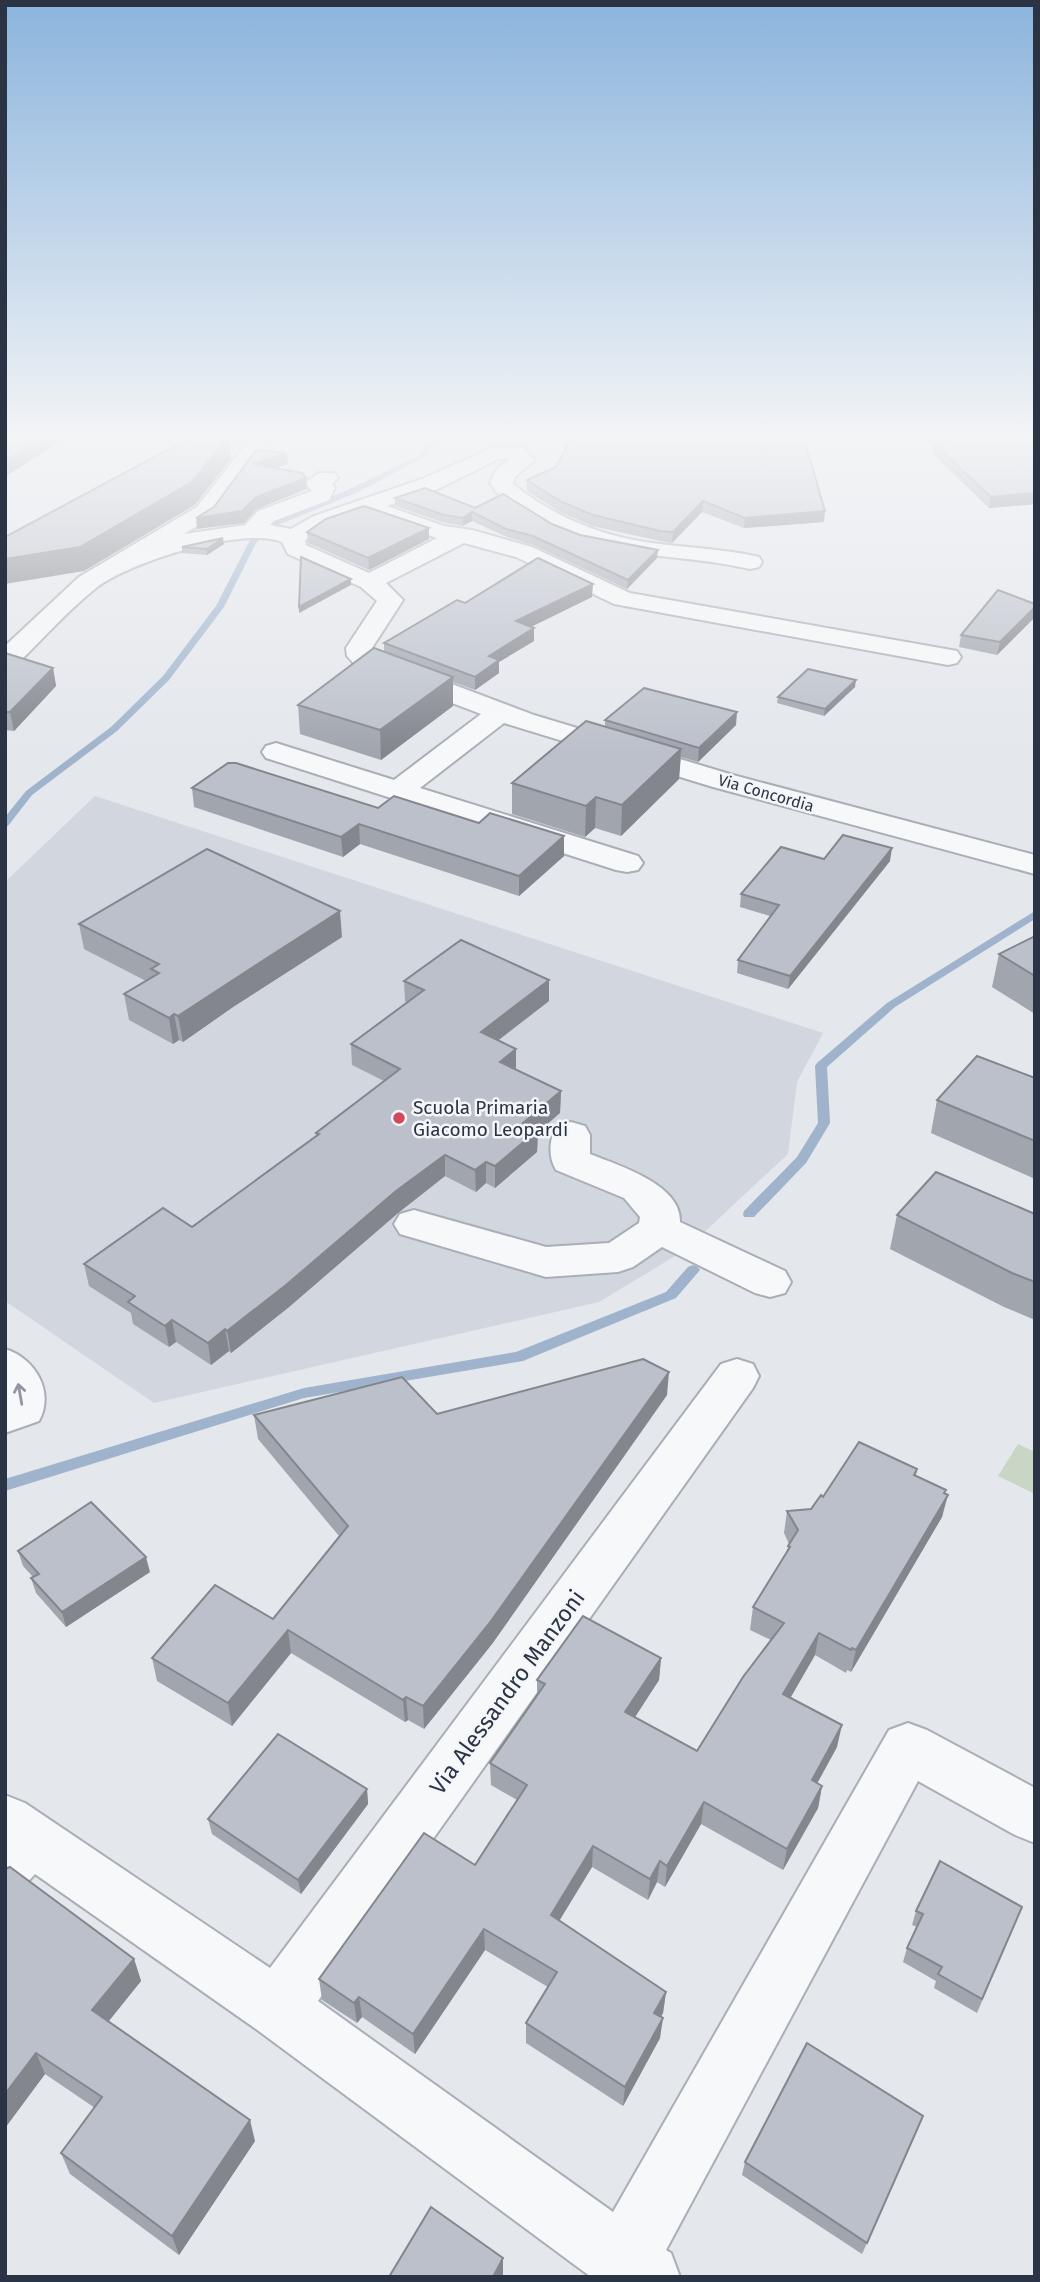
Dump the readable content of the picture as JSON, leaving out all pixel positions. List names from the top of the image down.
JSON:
{
  "streets": {
    "street": ["Via Concordia", "Via Alessandro Manzoni"]
  },
  "places": ["Scuola Primaria Giacomo Leopardi"]
}
